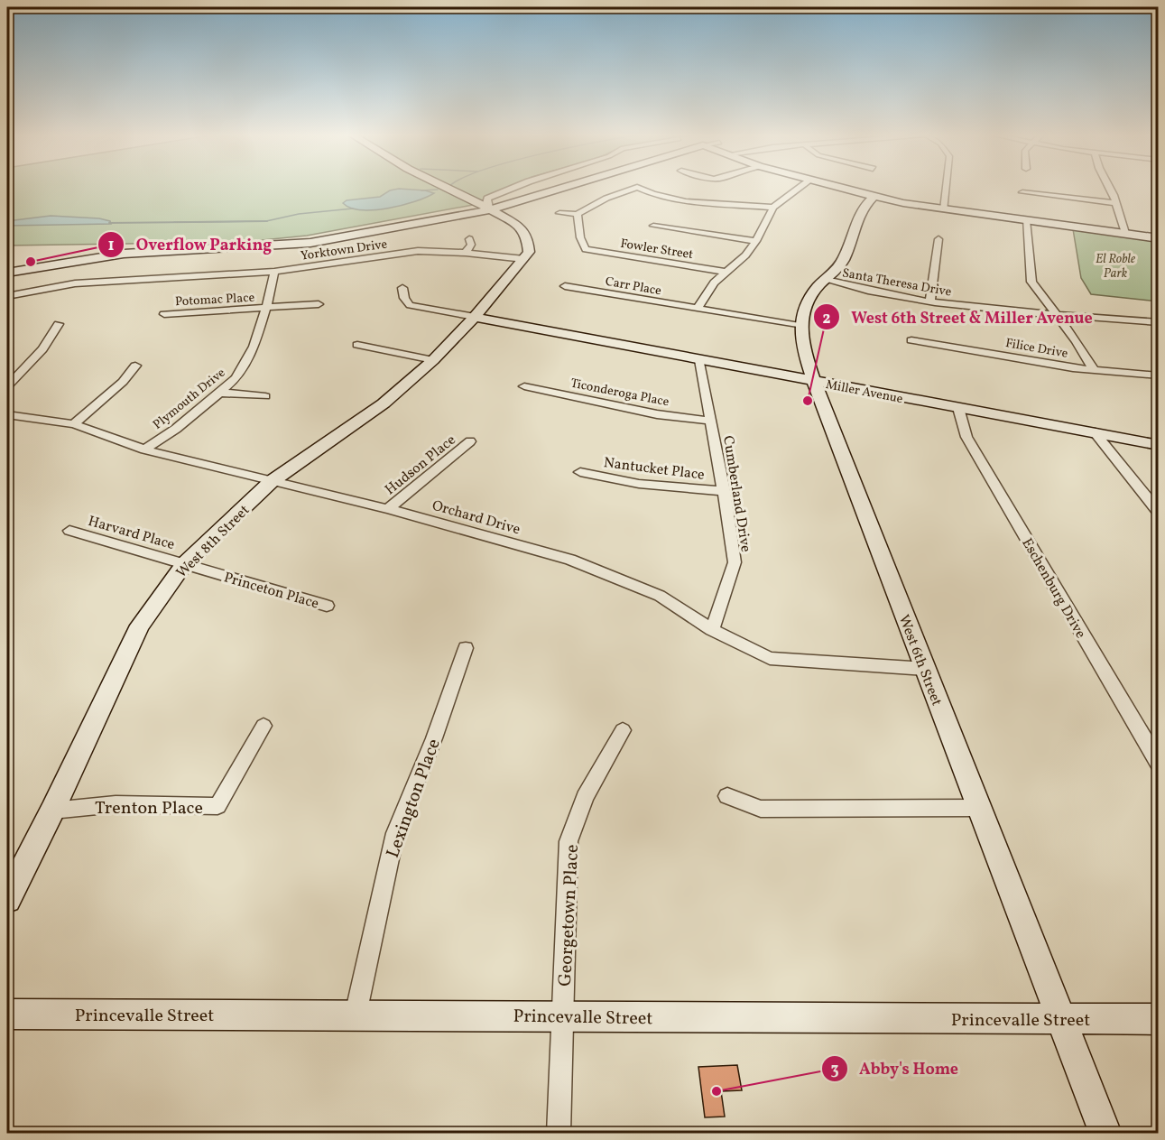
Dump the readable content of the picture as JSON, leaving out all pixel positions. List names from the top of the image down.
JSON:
{
  "streets": {
    "street": [
      "Fowler Street",
      "Yorktown Drive",
      "Santa Theresa Drive",
      "Carr Place",
      "Potomac Place",
      "Filice Drive",
      "Miller Avenue",
      "Ticonderoga Place",
      "Plymouth Drive",
      "Hudson Place",
      "Nantucket Place",
      "Cumberland Drive",
      "Orchard Drive",
      "Harvard Place",
      "West 8th Street",
      "Eschenburg Drive",
      "Princeton Place",
      "West 6th Street",
      "Lexington Place",
      "Trenton Place",
      "Georgetown Place",
      "Princevalle Street"
    ]
  },
  "crossings": [
    ["Yorktown Drive", "Plymouth Drive"],
    ["Santa Theresa Drive", "West 6th Street"],
    ["Carr Place", "West 6th Street"],
    ["Potomac Place", "Plymouth Drive"],
    ["Miller Avenue", "Cumberland Drive"],
    ["Miller Avenue", "Eschenburg Drive"],
    ["Miller Avenue", "West 6th Street"],
    ["Ticonderoga Place", "Cumberland Drive"],
    ["Plymouth Drive", "Orchard Drive"],
    ["Hudson Place", "Orchard Drive"],
    ["Nantucket Place", "Cumberland Drive"],
    ["Cumberland Drive", "Orchard Drive"],
    ["Orchard Drive", "West 8th Street"],
    ["Orchard Drive", "West 6th Street"],
    ["Harvard Place", "West 8th Street"],
    ["Harvard Place", "Princeton Place"],
    ["West 8th Street", "Princeton Place"],
    ["West 8th Street", "Trenton Place"],
    ["West 6th Street", "Princevalle Street"],
    ["Lexington Place", "Princevalle Street"],
    ["Georgetown Place", "Princevalle Street"]
  ],
  "parks": ["El Roble Park"],
  "places": ["Overflow Parking", "West 6th Street & Miller Avenue", "Abby's Home"]
}
